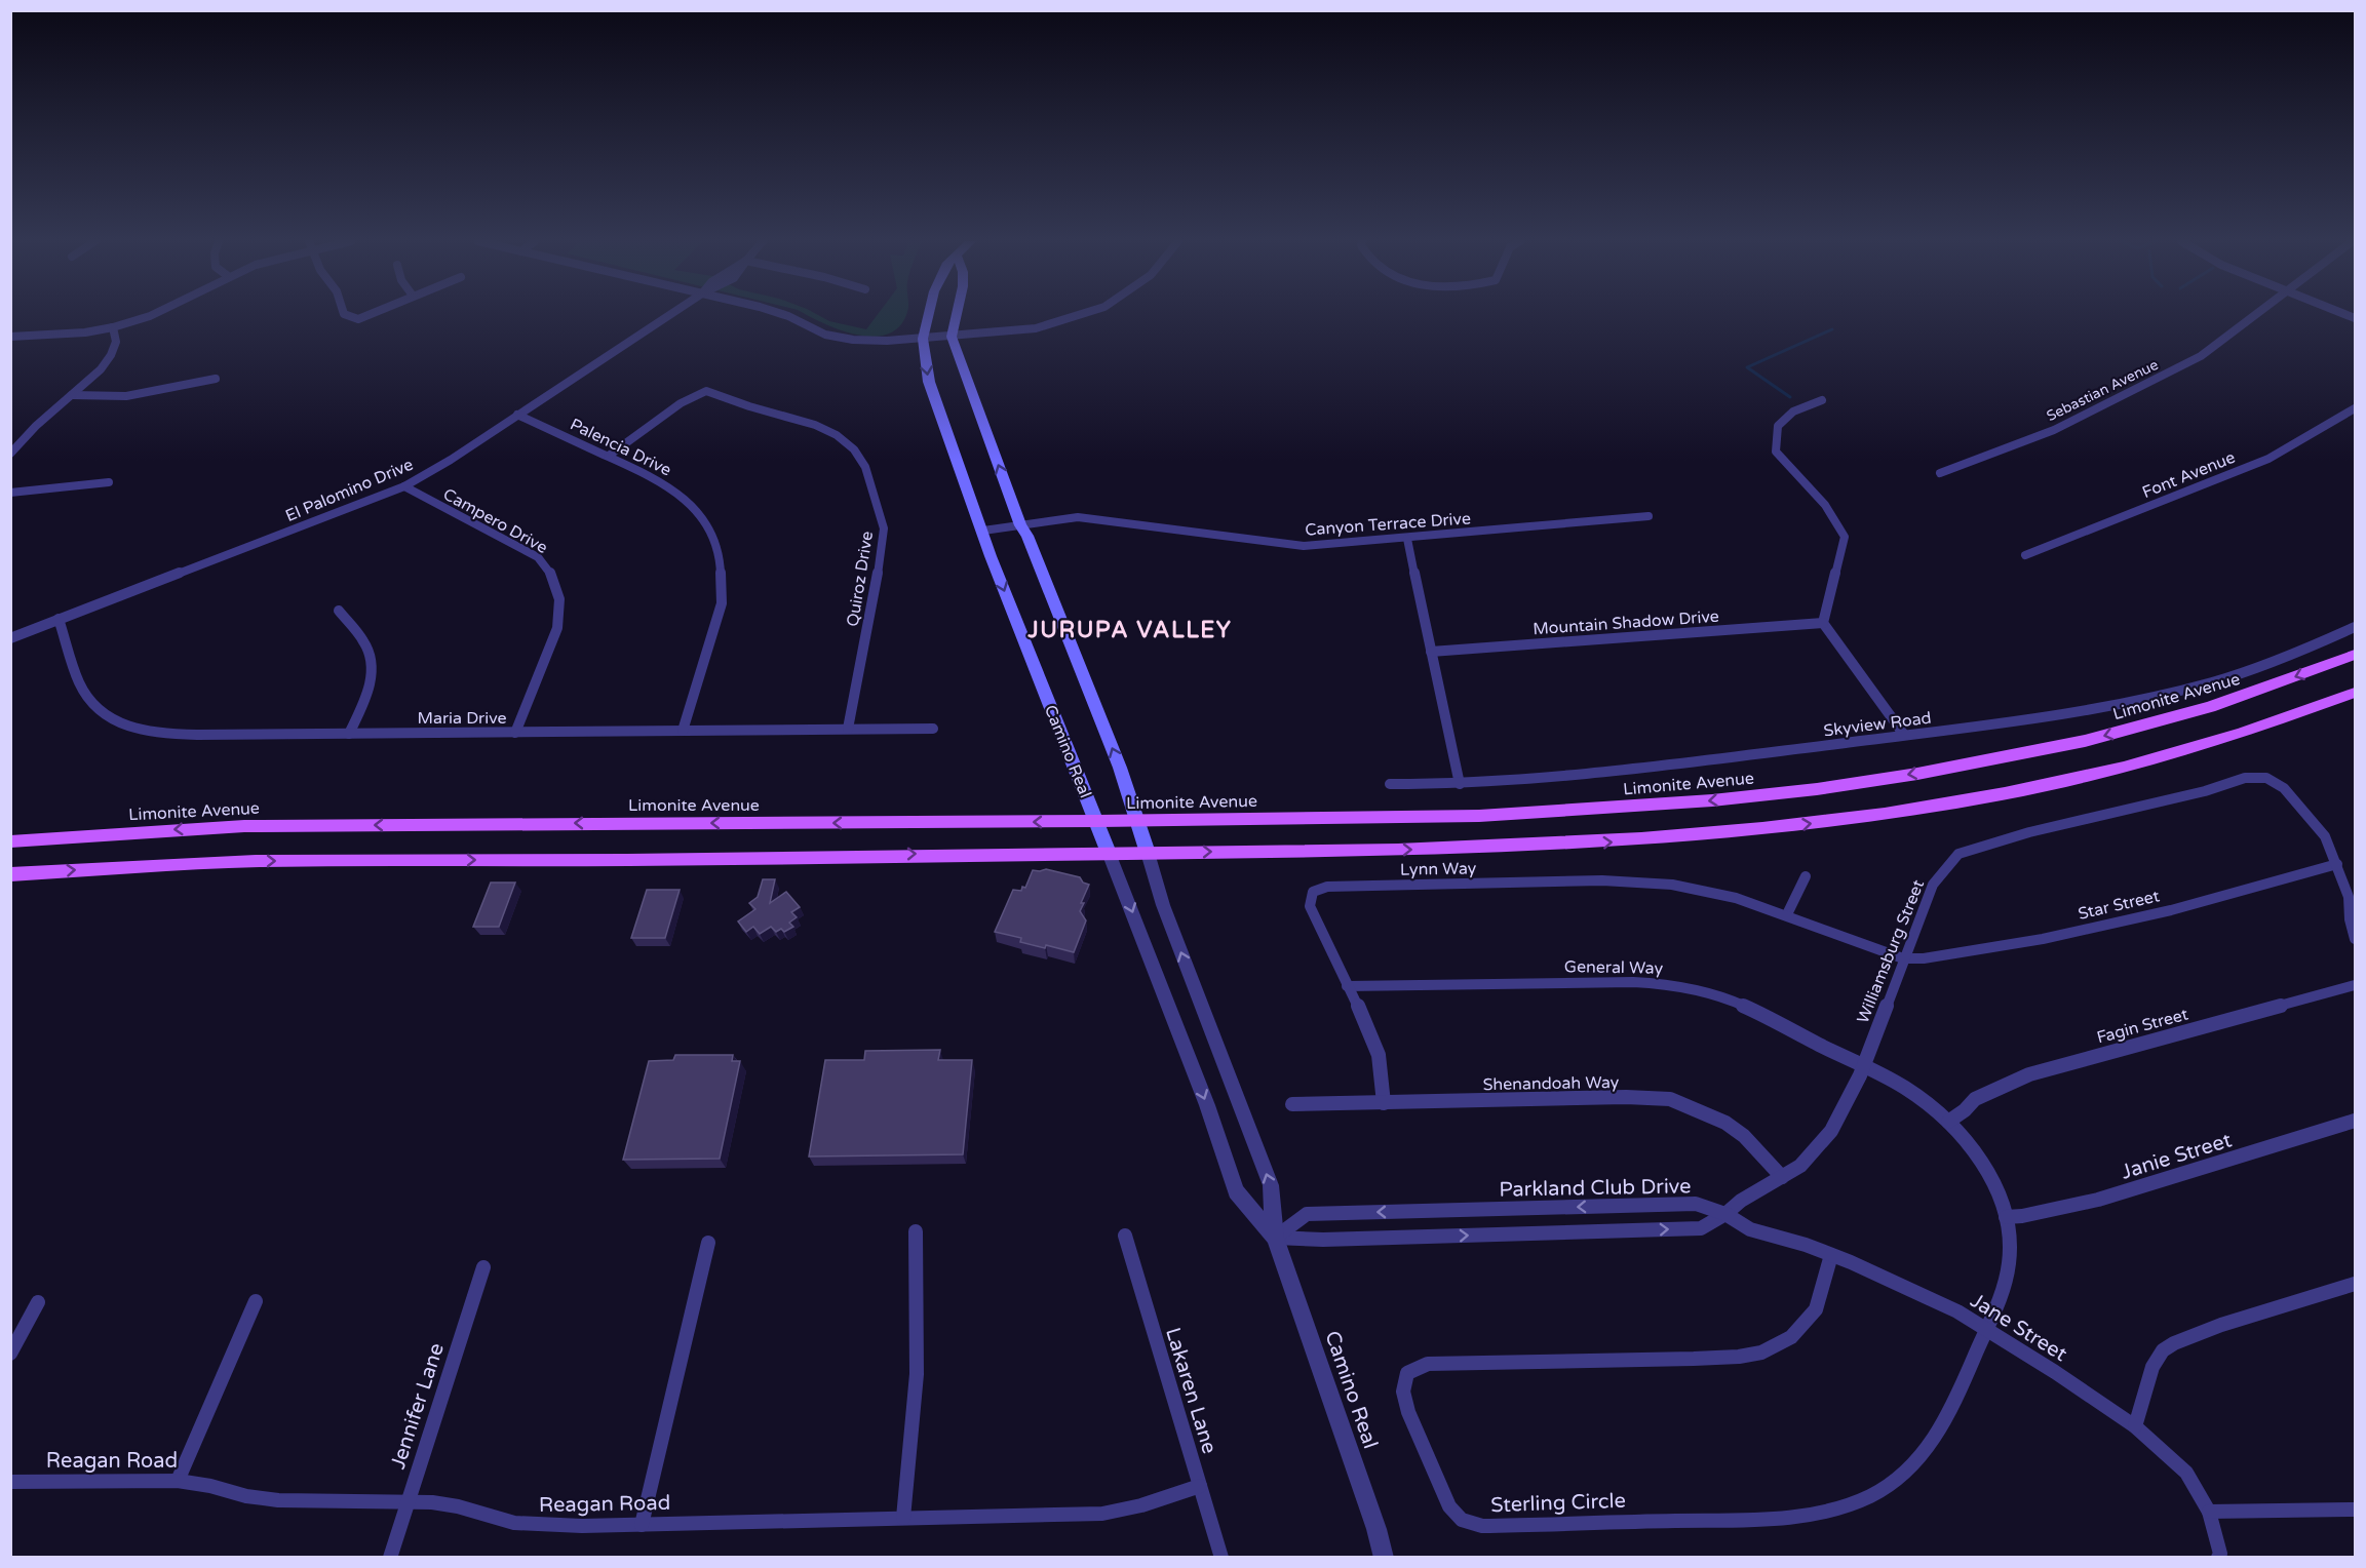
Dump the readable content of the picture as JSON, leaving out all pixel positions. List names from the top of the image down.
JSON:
{
  "streets": {
    "main road": ["Limonite Avenue", "Camino Real"],
    "street": [
      "Sebastian Avenue",
      "Palencia Drive",
      "Font Avenue",
      "El Palomino Drive",
      "Campero Drive",
      "Canyon Terrace Drive",
      "Quiroz Drive",
      "Mountain Shadow Drive",
      "Maria Drive",
      "Skyview Road",
      "Lynn Way",
      "Star Street",
      "Williamsburg Street",
      "General Way",
      "Fagin Street",
      "Shenandoah Way",
      "Janie Street",
      "Parkland Club Drive",
      "Jane Street",
      "Lakaren Lane",
      "Jennifer Lane",
      "Reagan Road",
      "Sterling Circle"
    ]
  },
  "crossings": [
    ["Palencia Drive", "El Palomino Drive"],
    ["Palencia Drive", "Quiroz Drive"],
    ["Palencia Drive", "Maria Drive"],
    ["El Palomino Drive", "Campero Drive"],
    ["El Palomino Drive", "Maria Drive"],
    ["Campero Drive", "Maria Drive"],
    ["Canyon Terrace Drive", "Camino Real"],
    ["Quiroz Drive", "Maria Drive"],
    ["Limonite Avenue", "Camino Real"],
    ["Camino Real", "Parkland Club Drive"],
    ["Lynn Way", "Star Street"],
    ["Lynn Way", "Williamsburg Street"],
    ["Lynn Way", "General Way"],
    ["Lynn Way", "Shenandoah Way"],
    ["Star Street", "Williamsburg Street"],
    ["Williamsburg Street", "General Way"],
    ["Williamsburg Street", "Shenandoah Way"],
    ["Williamsburg Street", "Parkland Club Drive"],
    ["Williamsburg Street", "Jane Street"],
    ["General Way", "Fagin Street"],
    ["General Way", "Janie Street"],
    ["General Way", "Sterling Circle"],
    ["Janie Street", "Sterling Circle"],
    ["Parkland Club Drive", "Jane Street"],
    ["Jane Street", "Sterling Circle"],
    ["Lakaren Lane", "Reagan Road"],
    ["Jennifer Lane", "Reagan Road"]
  ],
  "districts": ["JURUPA VALLEY"]
}
